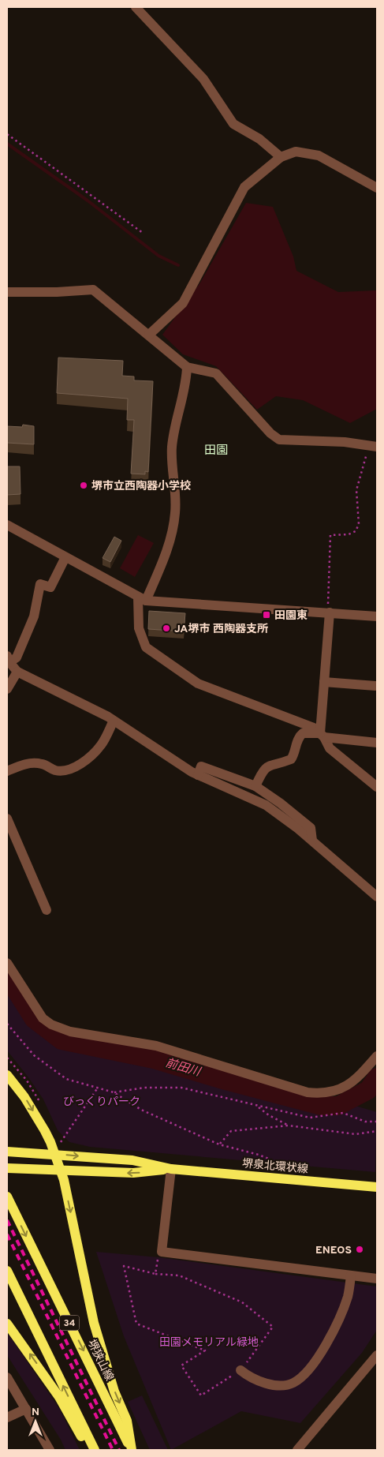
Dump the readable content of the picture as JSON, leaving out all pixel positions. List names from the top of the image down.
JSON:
{
  "streets": {
    "main road": ["堺泉北環状線", "34", "堺狭山線"]
  },
  "districts": ["田園"],
  "water": ["前田川"],
  "parks": ["びっくりパーク", "田園メモリアル緑地"],
  "places": {
    "other": ["堺市立西陶器小学校", "JA堺市 西陶器支所", "ENEOS"],
    "transit": ["田園東"]
  },
  "north": "top"
}
